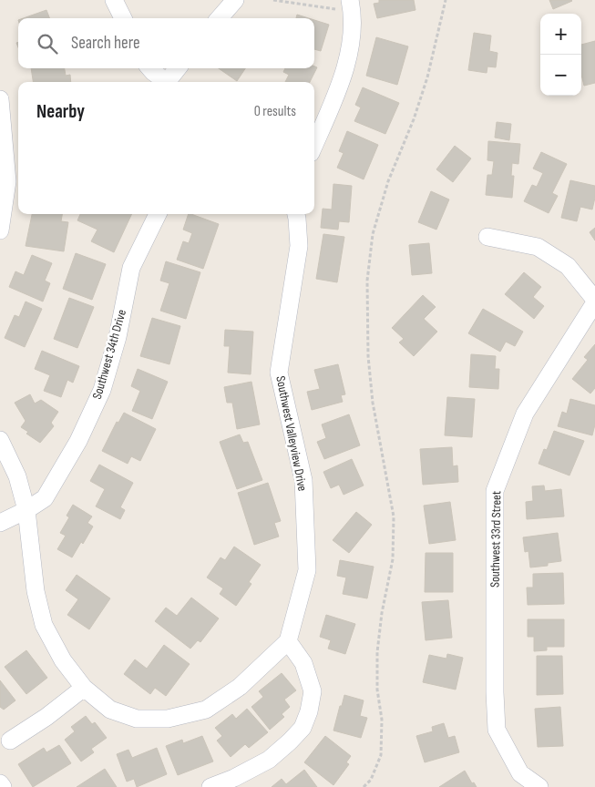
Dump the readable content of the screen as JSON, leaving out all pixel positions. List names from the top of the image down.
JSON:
{
  "streets": {
    "street": ["Southwest 34th Drive", "Southwest Valleyview Drive", "Southwest 33rd Street"]
  },
  "page": {
    "map_buttons": ["+", "−"],
    "search": "Search here",
    "heading": ["Nearby", "0 results"]
  }
}
